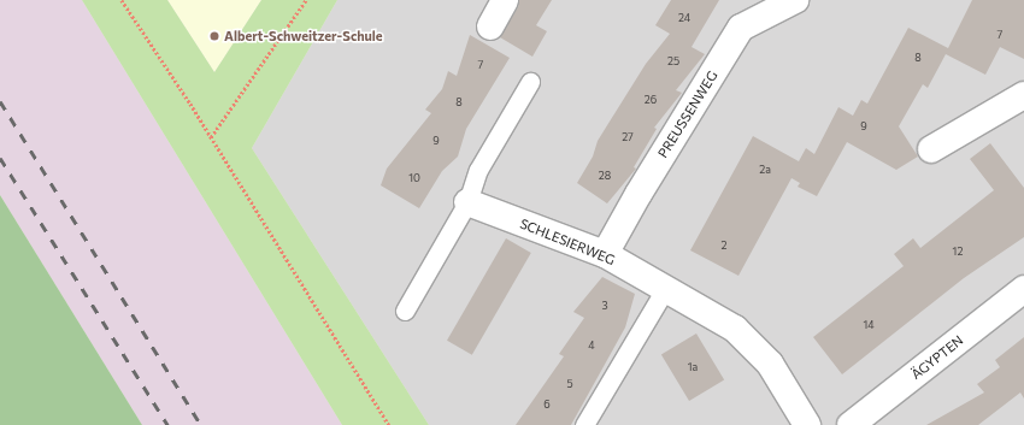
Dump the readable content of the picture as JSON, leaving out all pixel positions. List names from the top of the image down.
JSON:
{
  "streets": {
    "street": ["PREUSSENWEG", "SCHLESIERWEG", "ÄGYPTEN"]
  },
  "crossings": [
    ["PREUSSENWEG", "SCHLESIERWEG"]
  ],
  "places": ["Albert-Schweitzer-Schule"],
  "house_numbers": [
    "24",
    "7",
    "8",
    "25",
    "7",
    "26",
    "8",
    "9",
    "27",
    "9",
    "2a",
    "28",
    "10",
    "2",
    "12",
    "3",
    "14",
    "4",
    "1a",
    "5",
    "6"
  ]
}
